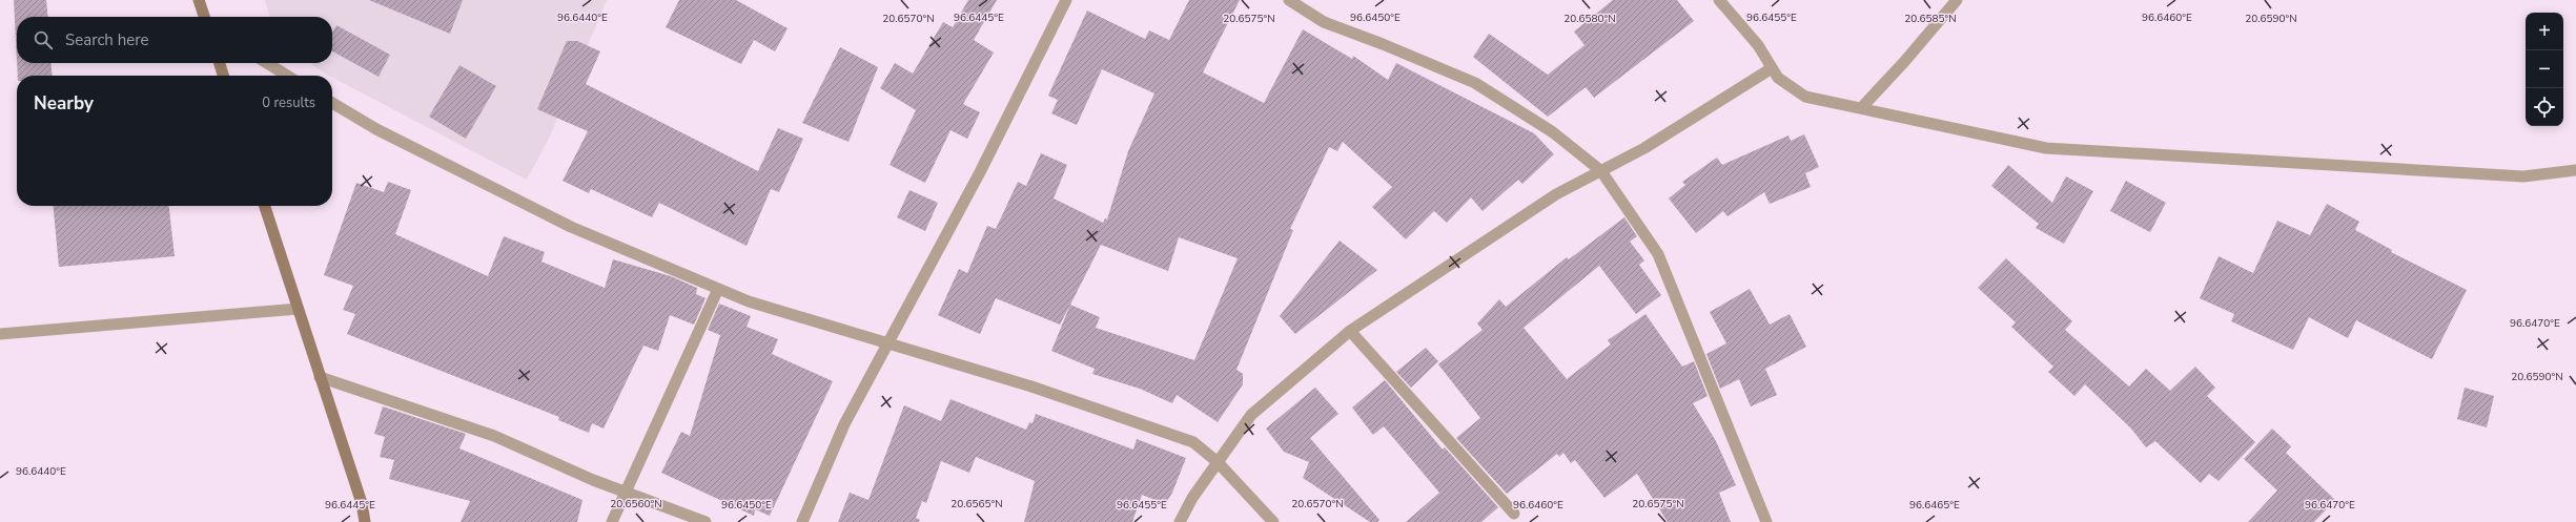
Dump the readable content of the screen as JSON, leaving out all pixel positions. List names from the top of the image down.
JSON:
{
  "page": {
    "map_buttons": ["+", "−"],
    "search": "Search here",
    "heading": ["Nearby", "0 results"]
  },
  "coordinates": [
    "96.6455°E",
    "96.6460°E",
    "96.6440°E",
    "96.6445°E",
    "96.6450°E",
    "20.6570°N",
    "20.6575°N",
    "20.6580°N",
    "20.6585°N",
    "20.6590°N",
    "96.6470°E",
    "20.6560°N",
    "20.6565°N",
    "96.6465°E"
  ]
}
